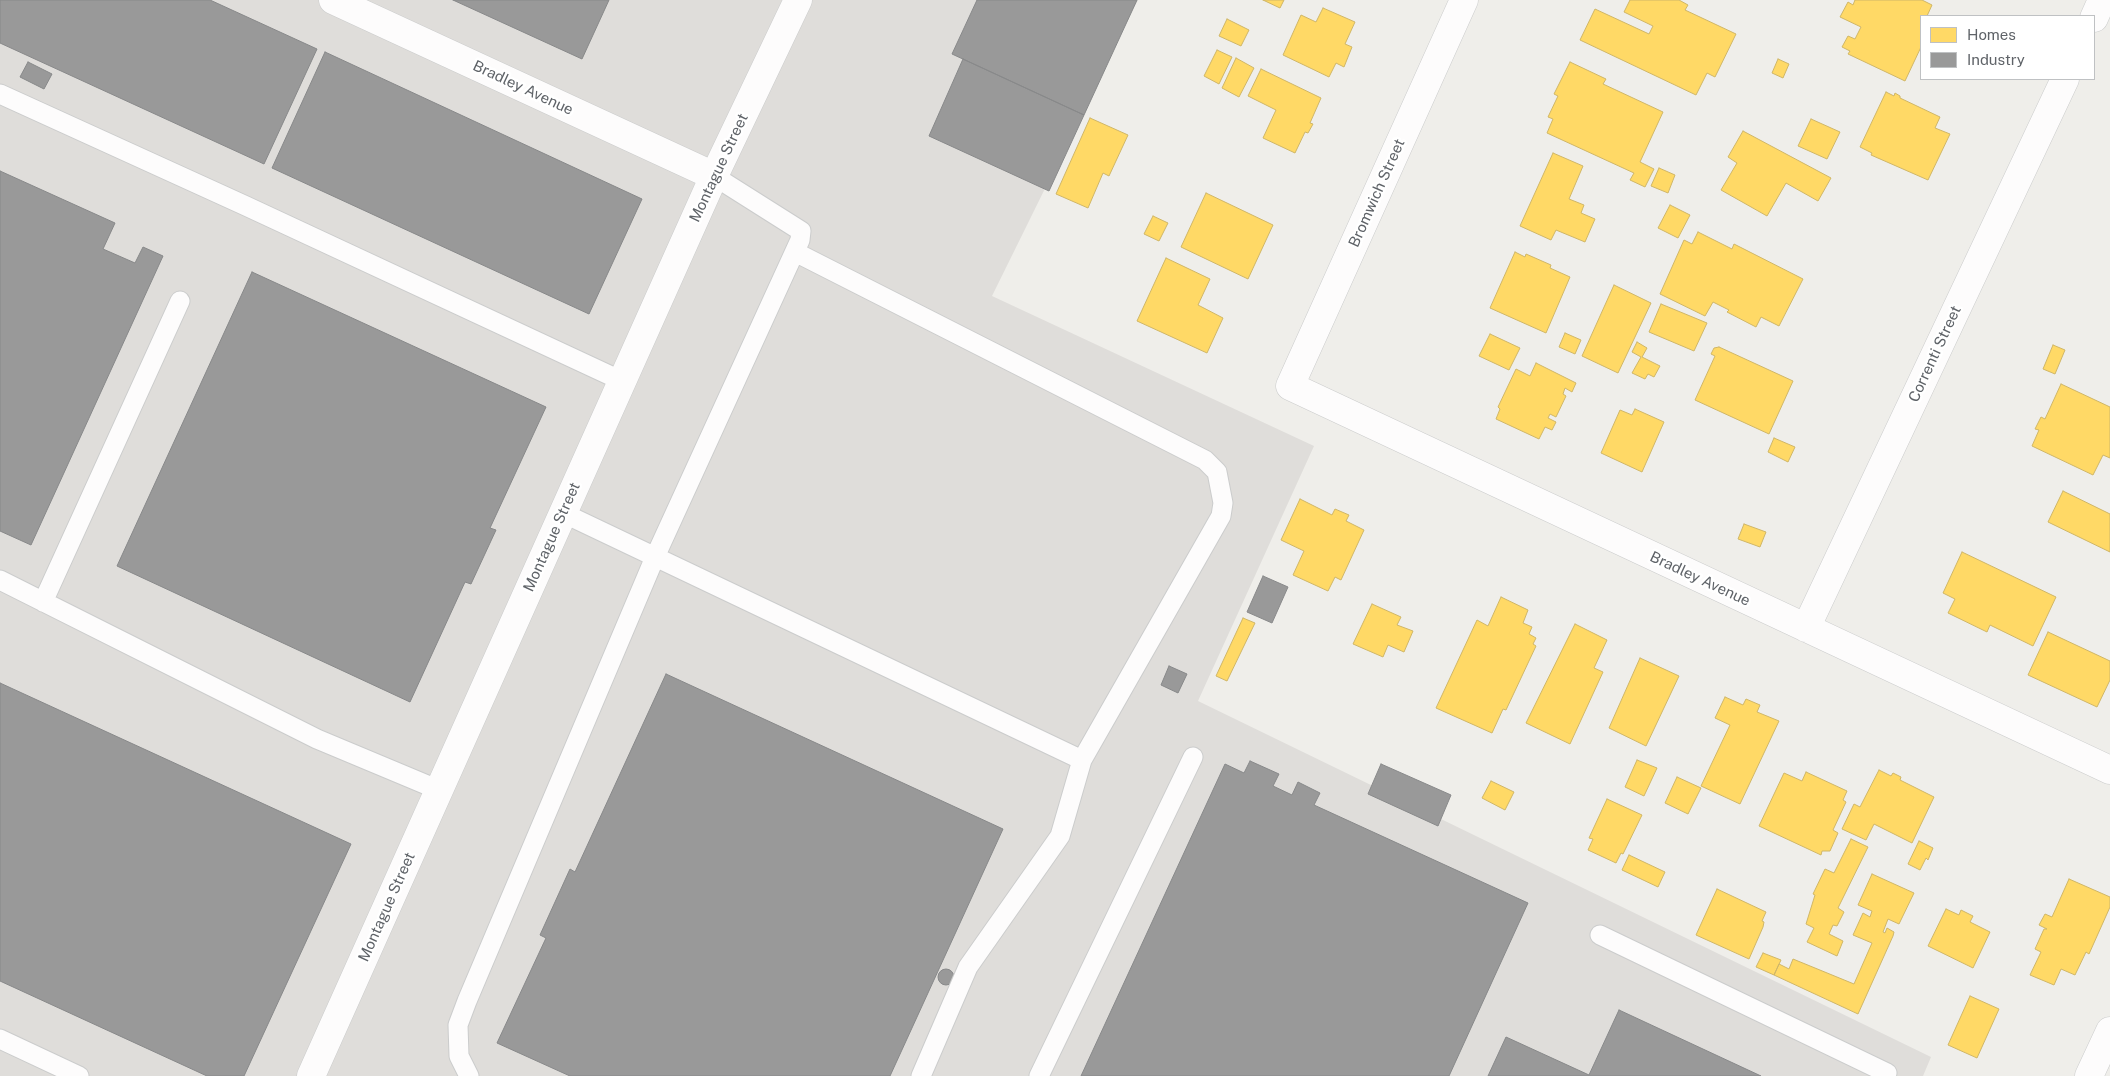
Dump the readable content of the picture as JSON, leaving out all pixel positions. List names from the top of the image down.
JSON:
{
  "streets": {
    "street": [
      "Bradley Avenue",
      "Montague Street",
      "Bromwich Street",
      "Correnti Street"
    ]
  },
  "crossings": [
    ["Bradley Avenue", "Montague Street"],
    ["Bradley Avenue", "Bromwich Street"],
    ["Bradley Avenue", "Correnti Street"]
  ],
  "legend": ["Homes", "Industry"]
}
